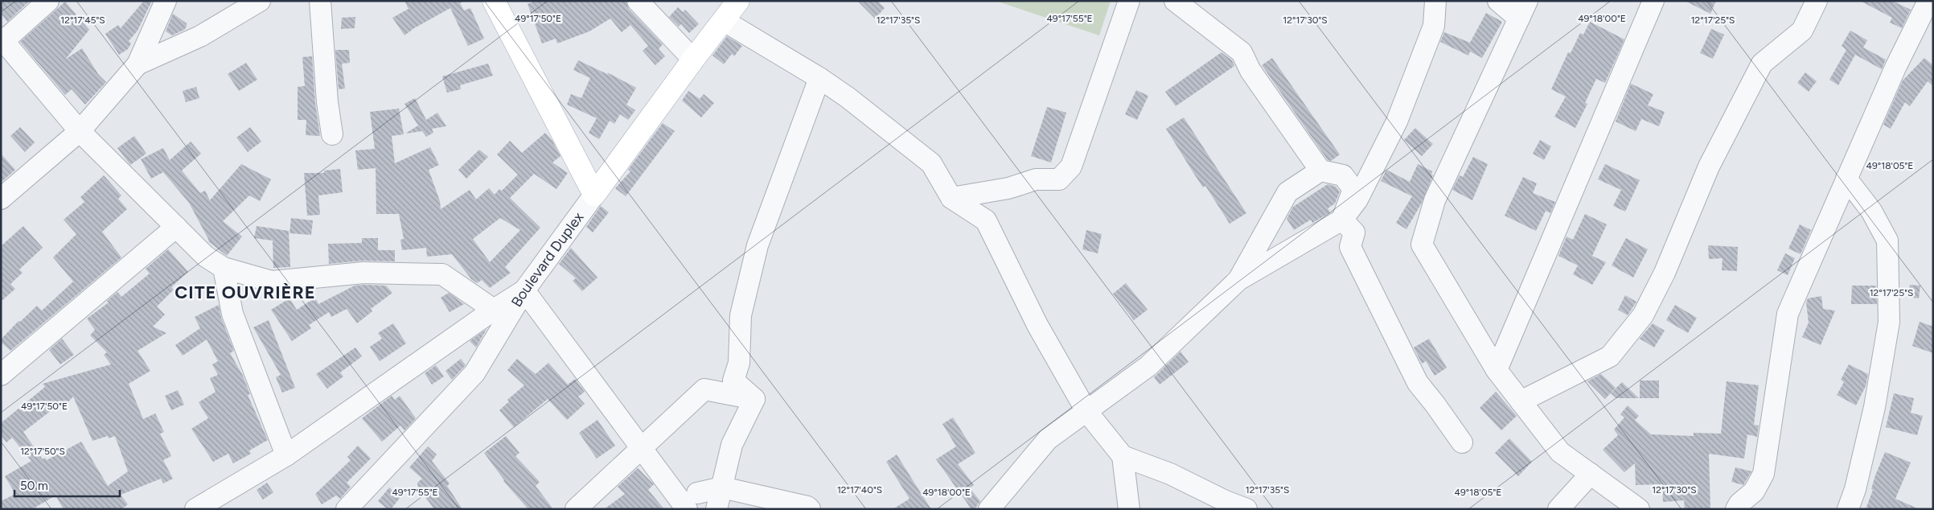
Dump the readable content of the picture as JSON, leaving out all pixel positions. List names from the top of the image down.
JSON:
{
  "streets": {
    "main road": ["Boulevard Duplex"]
  },
  "districts": ["CITE OUVRIÈRE"],
  "scale_bar": "50 m",
  "coordinates": [
    "49°17'50\"E",
    "49°17'55\"E",
    "49°18'00\"E",
    "12°17'45\"S",
    "12°17'35\"S",
    "12°17'30\"S",
    "12°17'25\"S",
    "49°18'05\"E",
    "12°17'50\"S",
    "12°17'40\"S"
  ]
}
